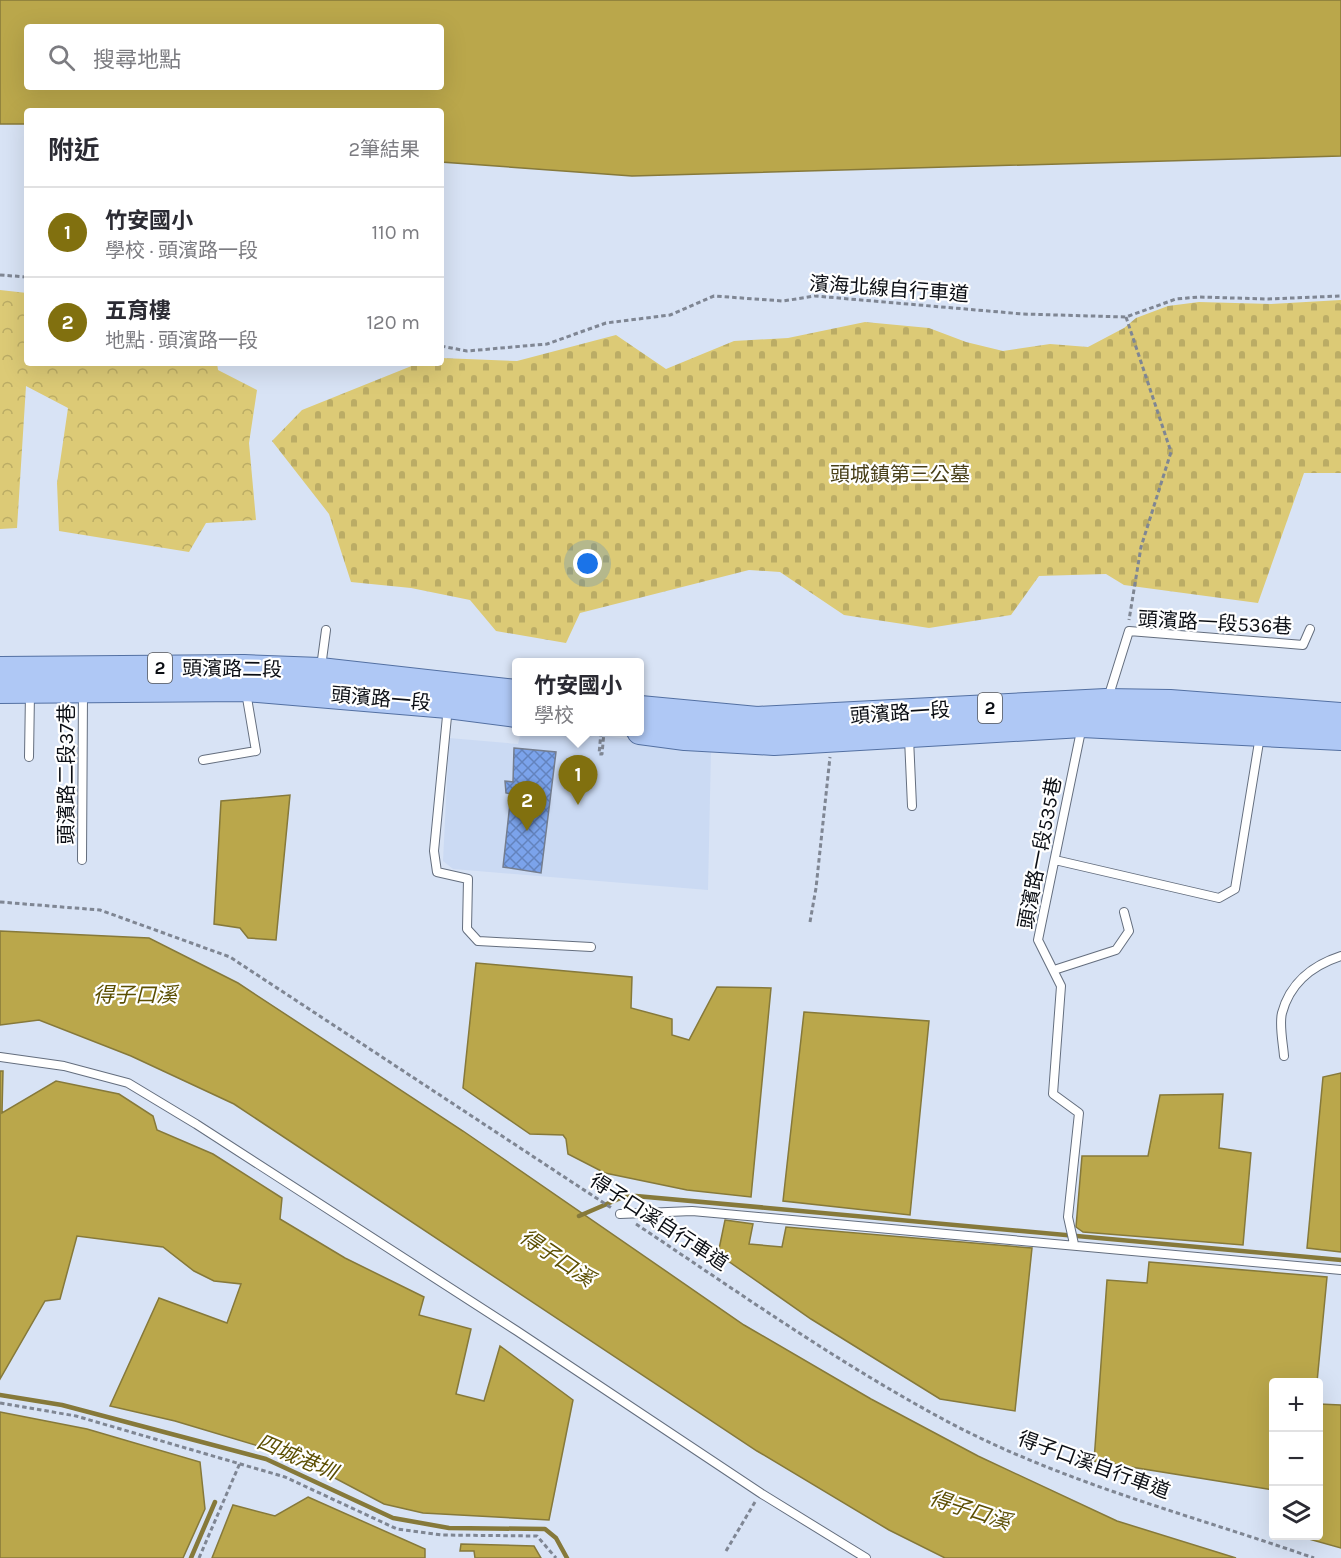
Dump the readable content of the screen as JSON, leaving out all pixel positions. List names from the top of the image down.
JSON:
{
  "streets": {
    "main road": ["2", "頭濱路二段", "頭濱路一段"],
    "lane": ["頭濱路一段536巷", "頭濱路二段37巷", "頭濱路一段535巷"],
    "path": ["濱海北線自行車道", "得子口溪自行車道"]
  },
  "crossings": [
    ["頭濱路一段536巷", "頭濱路一段"],
    ["頭濱路一段536巷", "頭濱路一段535巷"],
    ["頭濱路二段", "頭濱路一段"],
    ["頭濱路二段", "頭濱路二段37巷"],
    ["頭濱路一段", "頭濱路一段535巷"]
  ],
  "water": ["得子口溪", "四城港圳"],
  "parks": ["頭城鎮第三公墓"],
  "page": {
    "search": "搜尋地點",
    "heading": ["附近", "2筆結果"],
    "list": [
      {
        "mark": "1",
        "name": "竹安國小",
        "note": "學校 · 頭濱路一段",
        "value": "110 m"
      },
      {
        "mark": "2",
        "name": "五育樓",
        "note": "地點 · 頭濱路一段",
        "value": "120 m"
      }
    ],
    "popup": ["竹安國小", "學校"],
    "pins": ["1", "2"],
    "map_buttons": ["+", "−"]
  }
}
